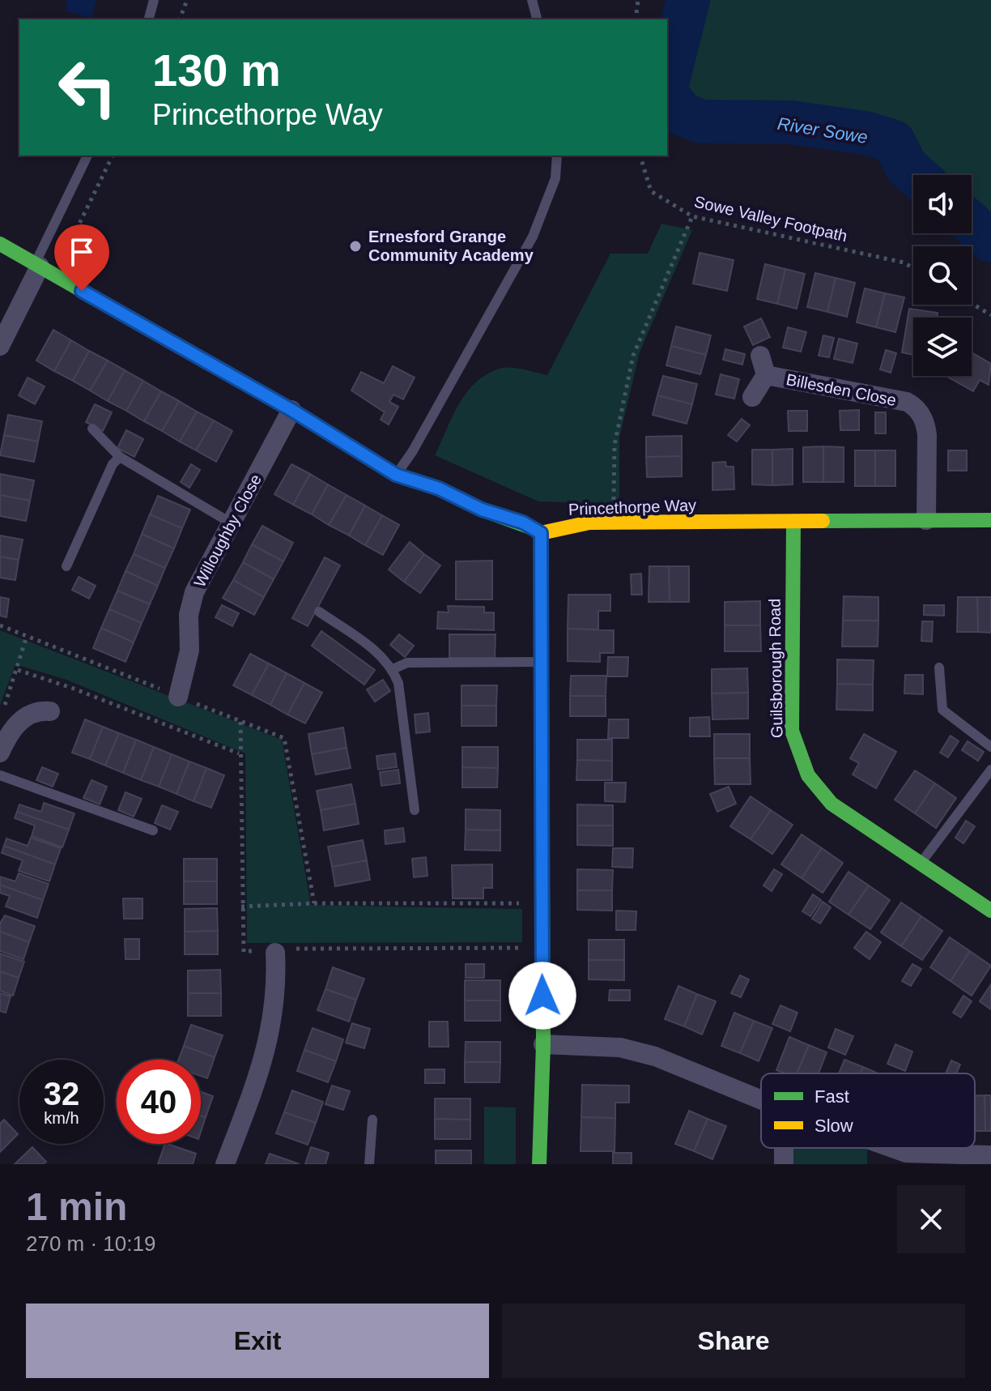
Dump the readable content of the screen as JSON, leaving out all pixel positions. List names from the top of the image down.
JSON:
{
  "streets": {
    "street": [
      "Billesden Close",
      "Princethorpe Way",
      "Willoughby Close",
      "Guilsborough Road"
    ],
    "path": ["Sowe Valley Footpath"]
  },
  "crossings": [
    ["Billesden Close", "Princethorpe Way"],
    ["Princethorpe Way", "Guilsborough Road"]
  ],
  "water": ["River Sowe"],
  "places": ["Ernesford Grange Community Academy"],
  "legend": ["Fast", "Slow"],
  "page": {
    "turn": ["130 m", "Princethorpe Way"],
    "speed": "32 km/h",
    "limit": "40",
    "heading": ["1 min", "270 m · 10:19"],
    "buttons": ["Exit", "Share"]
  }
}
